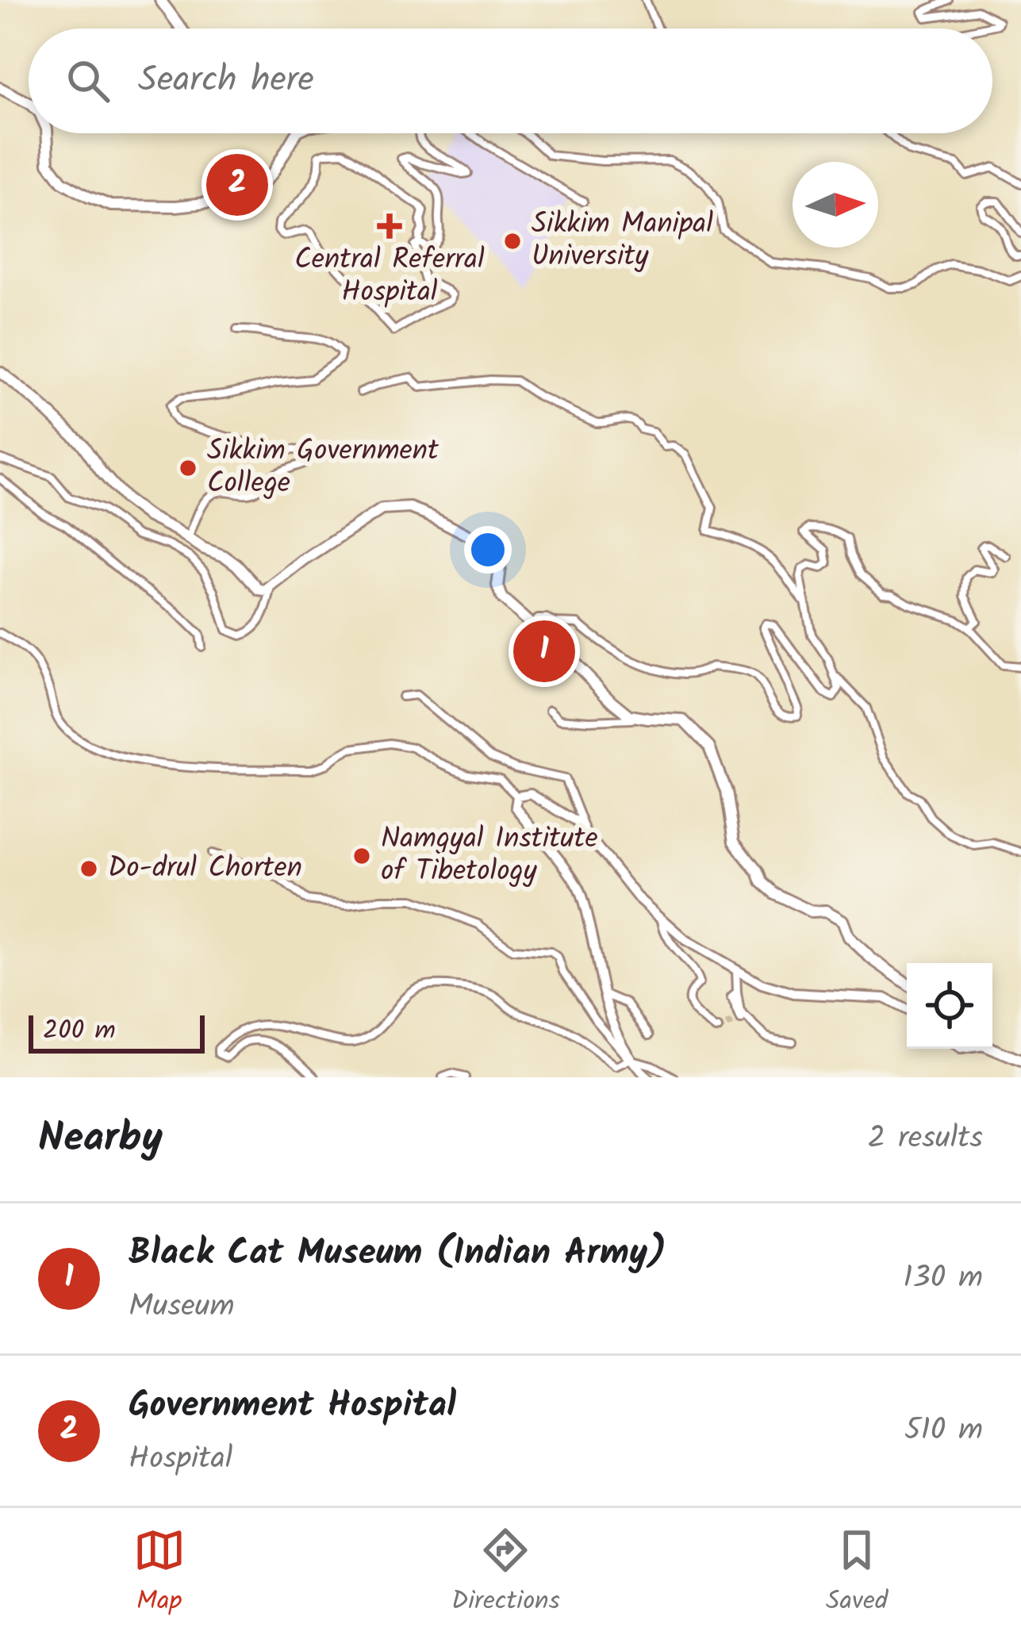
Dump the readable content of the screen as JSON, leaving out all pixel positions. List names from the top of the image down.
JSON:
{
  "places": {
    "health": ["Central Referral Hospital"],
    "other": [
      "Sikkim Manipal University",
      "Sikkim Government College",
      "Namgyal Institute of Tibetology",
      "Do-drul Chorten"
    ]
  },
  "scale_bar": "200 m",
  "north": "right",
  "page": {
    "search": "Search here",
    "pins": ["2", "1"],
    "scale": "200 m",
    "heading": ["Nearby", "2 results"],
    "list": [
      {
        "mark": "1",
        "name": "Black Cat Museum (Indian Army)",
        "note": "Museum",
        "value": "130 m"
      },
      {
        "mark": "2",
        "name": "Government Hospital",
        "note": "Hospital",
        "value": "510 m"
      }
    ],
    "nav": ["Map", "Directions", "Saved"]
  }
}
